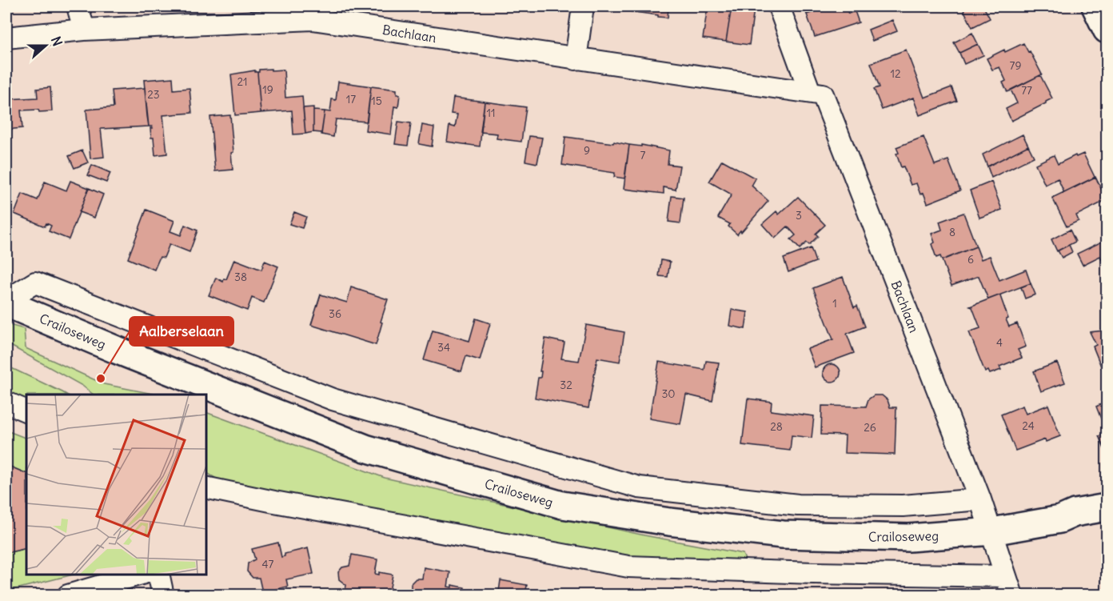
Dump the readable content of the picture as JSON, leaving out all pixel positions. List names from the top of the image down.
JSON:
{
  "streets": {
    "main road": ["Crailoseweg"],
    "street": ["Bachlaan"]
  },
  "crossings": [
    ["Bachlaan", "Crailoseweg"]
  ],
  "places": ["Aalberselaan"],
  "house_numbers": [
    "79",
    "12",
    "21",
    "19",
    "77",
    "23",
    "17",
    "15",
    "11",
    "9",
    "7",
    "3",
    "8",
    "6",
    "38",
    "1",
    "36",
    "4",
    "34",
    "32",
    "30",
    "24",
    "28",
    "26",
    "47"
  ],
  "north": "right"
}
